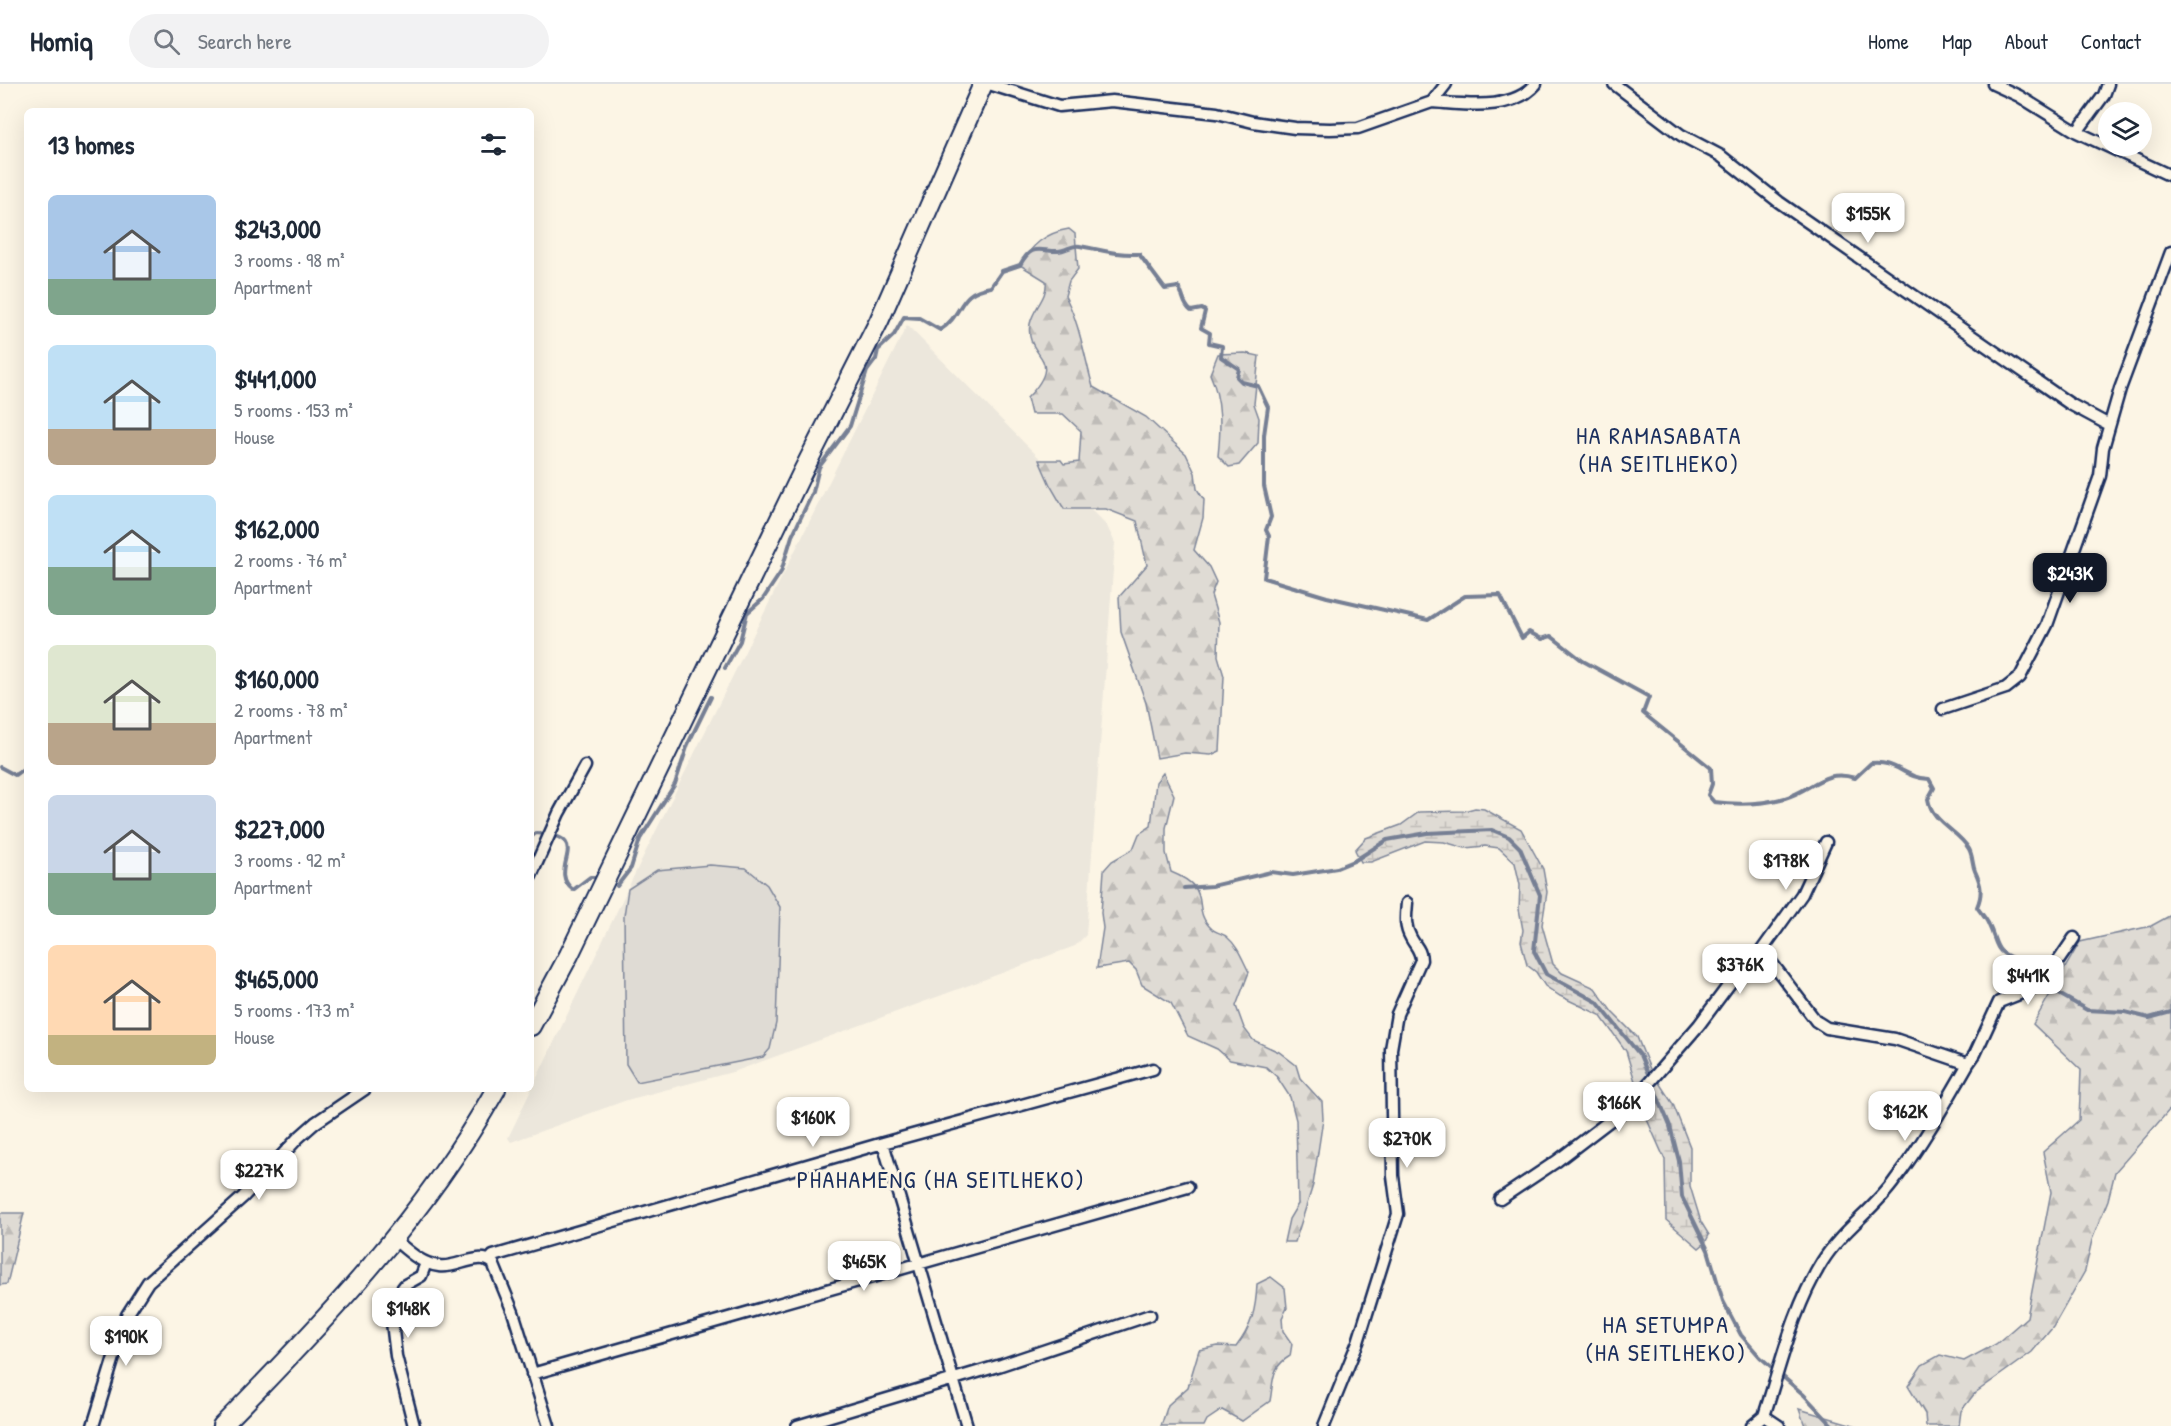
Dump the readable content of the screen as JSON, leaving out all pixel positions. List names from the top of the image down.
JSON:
{
  "districts": ["HA RAMASABATA (HA SEITLHEKO)", "PHAHAMENG (HA SEITLHEKO)", "HA SETUMPA (HA SEITLHEKO)"],
  "page": {
    "header": "Homiq",
    "search": "Search here",
    "nav": [
      "Home",
      "Map",
      "About",
      "Contact"
    ],
    "heading": "13 homes",
    "list": [
      {
        "name": "$243,000",
        "note": "3 rooms · 98 m² · Apartment"
      },
      {
        "name": "$441,000",
        "note": "5 rooms · 153 m² · House"
      },
      {
        "name": "$162,000",
        "note": "2 rooms · 76 m² · Apartment"
      },
      {
        "name": "$160,000",
        "note": "2 rooms · 78 m² · Apartment"
      },
      {
        "name": "$227,000",
        "note": "3 rooms · 92 m² · Apartment"
      },
      {
        "name": "$465,000",
        "note": "5 rooms · 173 m² · House"
      }
    ],
    "price": [
      "$155K",
      "$243K",
      "$178K",
      "$376K",
      "$441K",
      "$166K",
      "$162K",
      "$160K",
      "$270K",
      "$227K",
      "$465K",
      "$148K",
      "$190K"
    ]
  }
}
